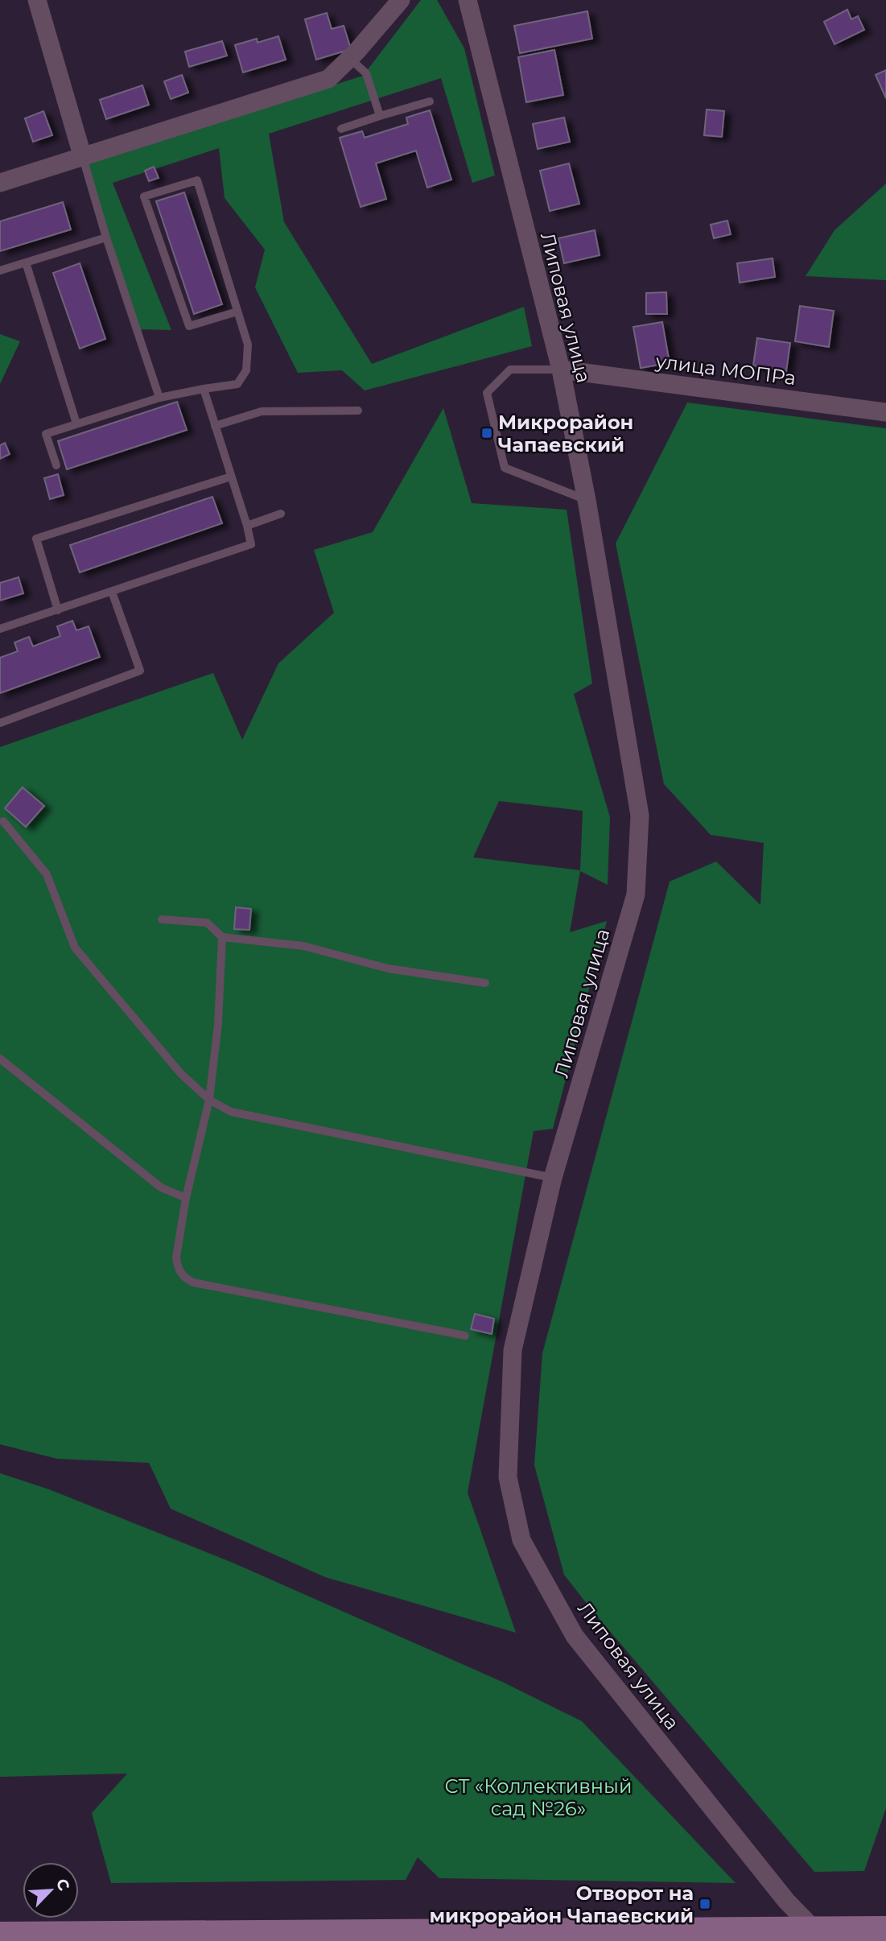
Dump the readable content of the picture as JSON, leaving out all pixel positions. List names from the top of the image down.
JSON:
{
  "streets": {
    "street": ["Липовая улица", "улица МОПРа"]
  },
  "crossings": [
    ["Липовая улица", "улица МОПРа"]
  ],
  "parks": ["СТ «Коллективный сад №26»"],
  "places": {
    "transit": ["Микрорайон Чапаевский", "Отворот на микрорайон Чапаевский"]
  },
  "north": "top right"
}
